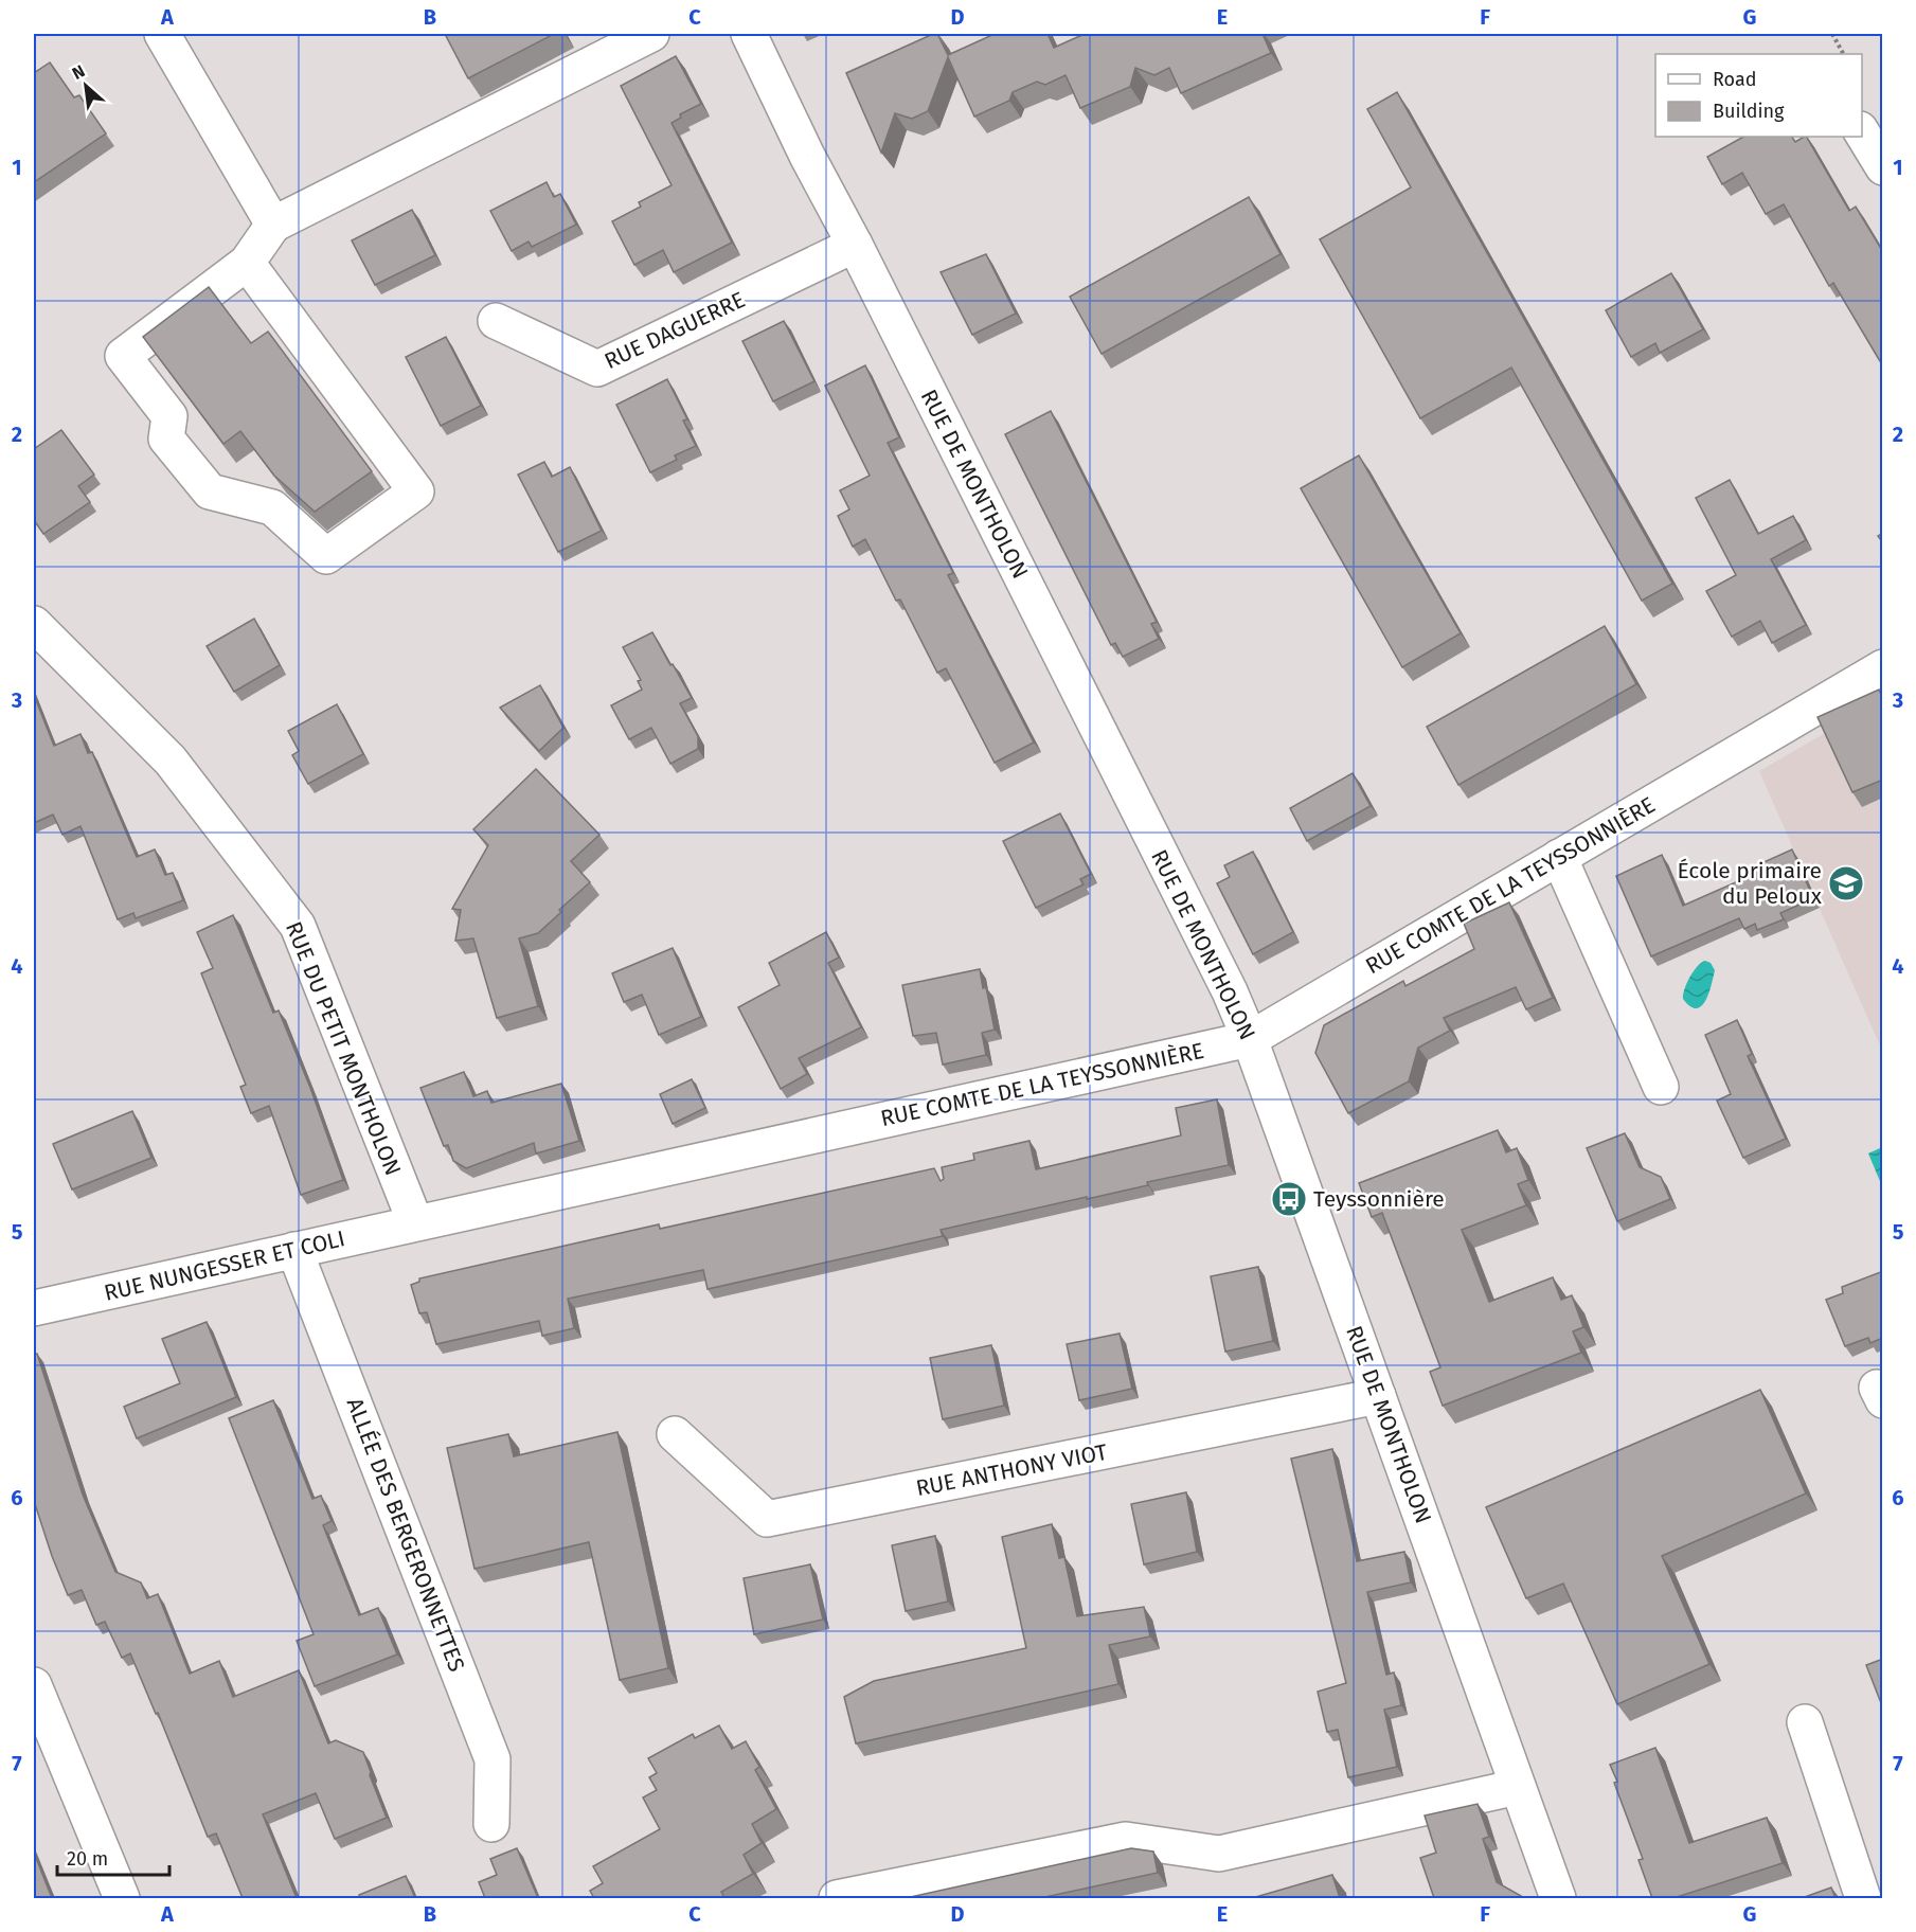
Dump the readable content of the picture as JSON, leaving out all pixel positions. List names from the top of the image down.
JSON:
{
  "streets": {
    "street": [
      "RUE DAGUERRE",
      "RUE DE MONTHOLON",
      "RUE COMTE DE LA TEYSSONNIÈRE",
      "RUE DU PETIT MONTHOLON",
      "RUE NUNGESSER ET COLI",
      "RUE ANTHONY VIOT",
      "ALLÉE DES BERGERONNETTES"
    ]
  },
  "crossings": [
    ["RUE DAGUERRE", "RUE DE MONTHOLON"],
    ["RUE DE MONTHOLON", "RUE COMTE DE LA TEYSSONNIÈRE"],
    ["RUE DE MONTHOLON", "RUE ANTHONY VIOT"],
    ["RUE COMTE DE LA TEYSSONNIÈRE", "RUE DU PETIT MONTHOLON"],
    ["RUE COMTE DE LA TEYSSONNIÈRE", "RUE NUNGESSER ET COLI"],
    ["RUE DU PETIT MONTHOLON", "RUE NUNGESSER ET COLI"],
    ["RUE NUNGESSER ET COLI", "ALLÉE DES BERGERONNETTES"]
  ],
  "places": {
    "school or university": ["École primaire du Peloux"],
    "bus stop": ["Teyssonnière"]
  },
  "legend": ["Road", "Building"],
  "scale_bar": "20 m",
  "north": "top left",
  "grid": {
    "columns": [
      "A",
      "B",
      "C",
      "D",
      "E",
      "F",
      "G"
    ],
    "rows": [
      "1",
      "2",
      "3",
      "4",
      "5",
      "6",
      "7"
    ]
  }
}
